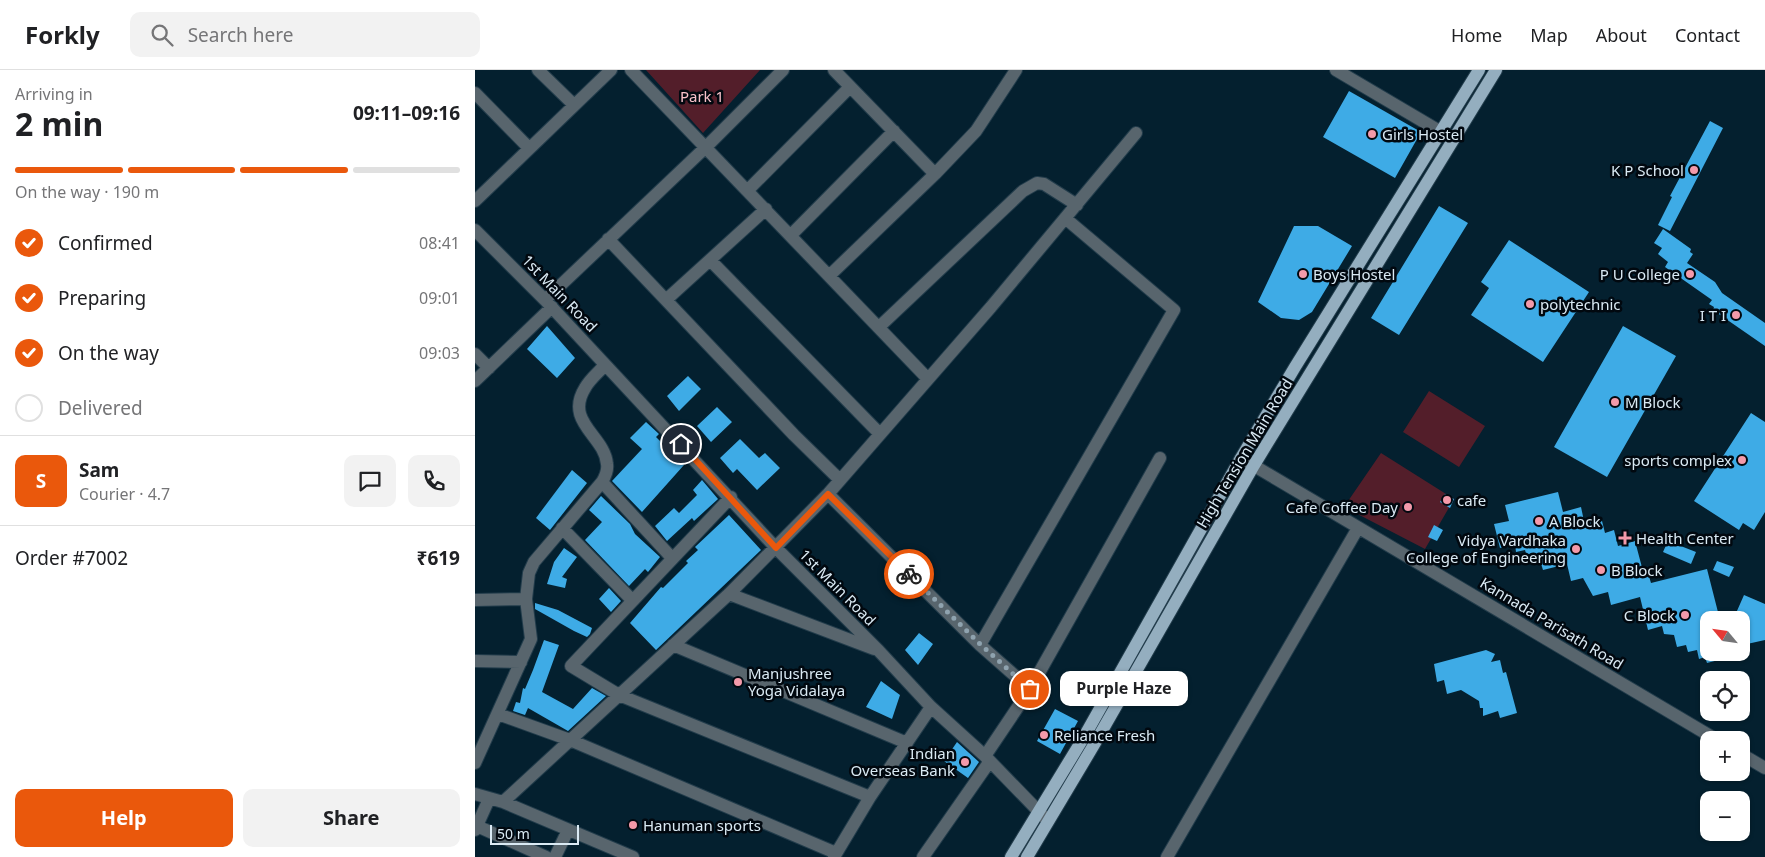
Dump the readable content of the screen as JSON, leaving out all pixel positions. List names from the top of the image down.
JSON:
{
  "streets": {
    "main road": ["High Tension Main Road"],
    "street": ["1st Main Road", "Kannada Parisath Road"]
  },
  "crossings": [
    ["1st Main Road", "High Tension Main Road"],
    ["High Tension Main Road", "Kannada Parisath Road"]
  ],
  "parks": ["Park 1"],
  "places": {
    "other": [
      "Girls Hostel",
      "K P School",
      "Boys Hostel",
      "P U College",
      "polytechnic",
      "I T I",
      "M Block",
      "sports complex",
      "cafe",
      "Cafe Coffee Day",
      "A Block",
      "Vidya Vardhaka College of Engineering",
      "B Block",
      "C Block",
      "Manjushree Yoga Vidalaya",
      "Purple Haze",
      "Reliance Fresh",
      "Indian Overseas Bank",
      "Hanuman sports"
    ],
    "health": ["Health Center"]
  },
  "scale_bar": "50 m",
  "north": "top left",
  "page": {
    "header": "Forkly",
    "search": "Search here",
    "nav": [
      "Home",
      "Map",
      "About",
      "Contact"
    ],
    "heading": ["2 min", "Arriving in", "09:11–09:16"],
    "panel": [
      "Sam",
      "Courier · 4.7",
      "Order #7002",
      "₹619"
    ],
    "bar": "On the way · 190 m",
    "list": [
      ["Confirmed", "08:41"],
      ["Preparing", "09:01"],
      ["On the way", "09:03"],
      "Delivered"
    ],
    "round": "S",
    "map_buttons": ["+", "−"],
    "bubble": "Purple Haze",
    "buttons": ["Help", "Share"],
    "scale": "50 m"
  }
}
